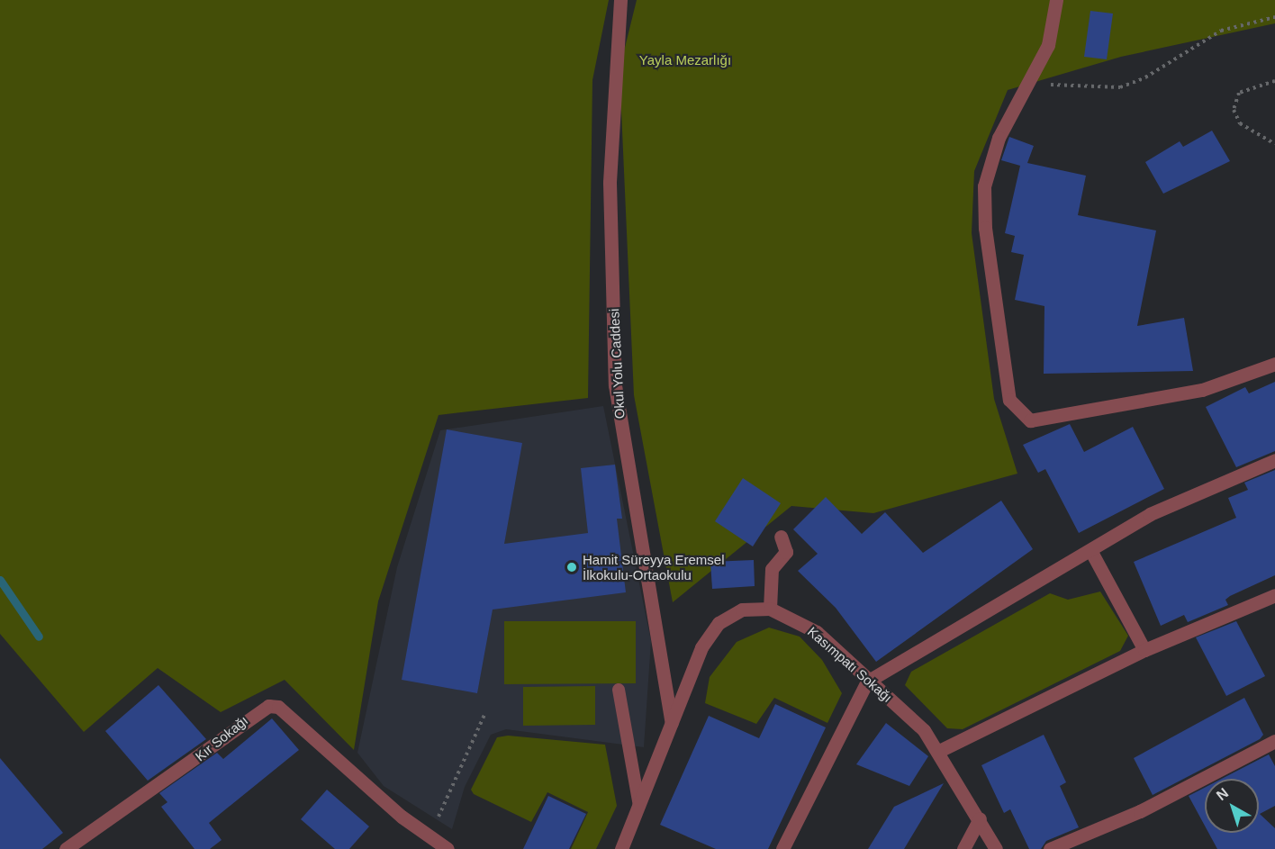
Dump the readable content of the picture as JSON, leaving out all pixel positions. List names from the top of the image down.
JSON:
{
  "streets": {
    "street": ["Okul Yolu Caddesi", "Kasımpatı Sokağı", "Kır Sokağı"]
  },
  "crossings": [
    ["Okul Yolu Caddesi", "Kasımpatı Sokağı"]
  ],
  "parks": ["Yayla Mezarlığı"],
  "places": ["Hamit Süreyya Eremsel İlkokulu-Ortaokulu"],
  "north": "top left"
}
